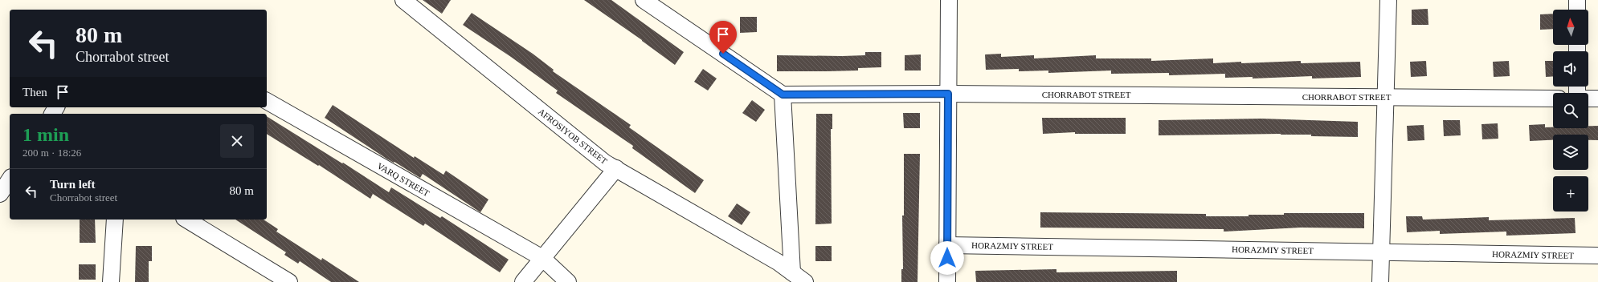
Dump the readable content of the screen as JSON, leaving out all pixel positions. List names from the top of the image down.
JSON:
{
  "streets": {
    "street": [
      "CHORRABOT STREET",
      "AFROSIYOB STREET",
      "VARQ STREET",
      "HORAZMIY STREET"
    ]
  },
  "north": "top",
  "page": {
    "map_buttons": "+",
    "turn": ["80 m", "Chorrabot street"],
    "then": "Then",
    "heading": ["1 min", "200 m · 18:26"],
    "list": [
      {
        "name": "Turn left",
        "note": "Chorrabot street",
        "value": "80 m"
      }
    ]
  }
}
